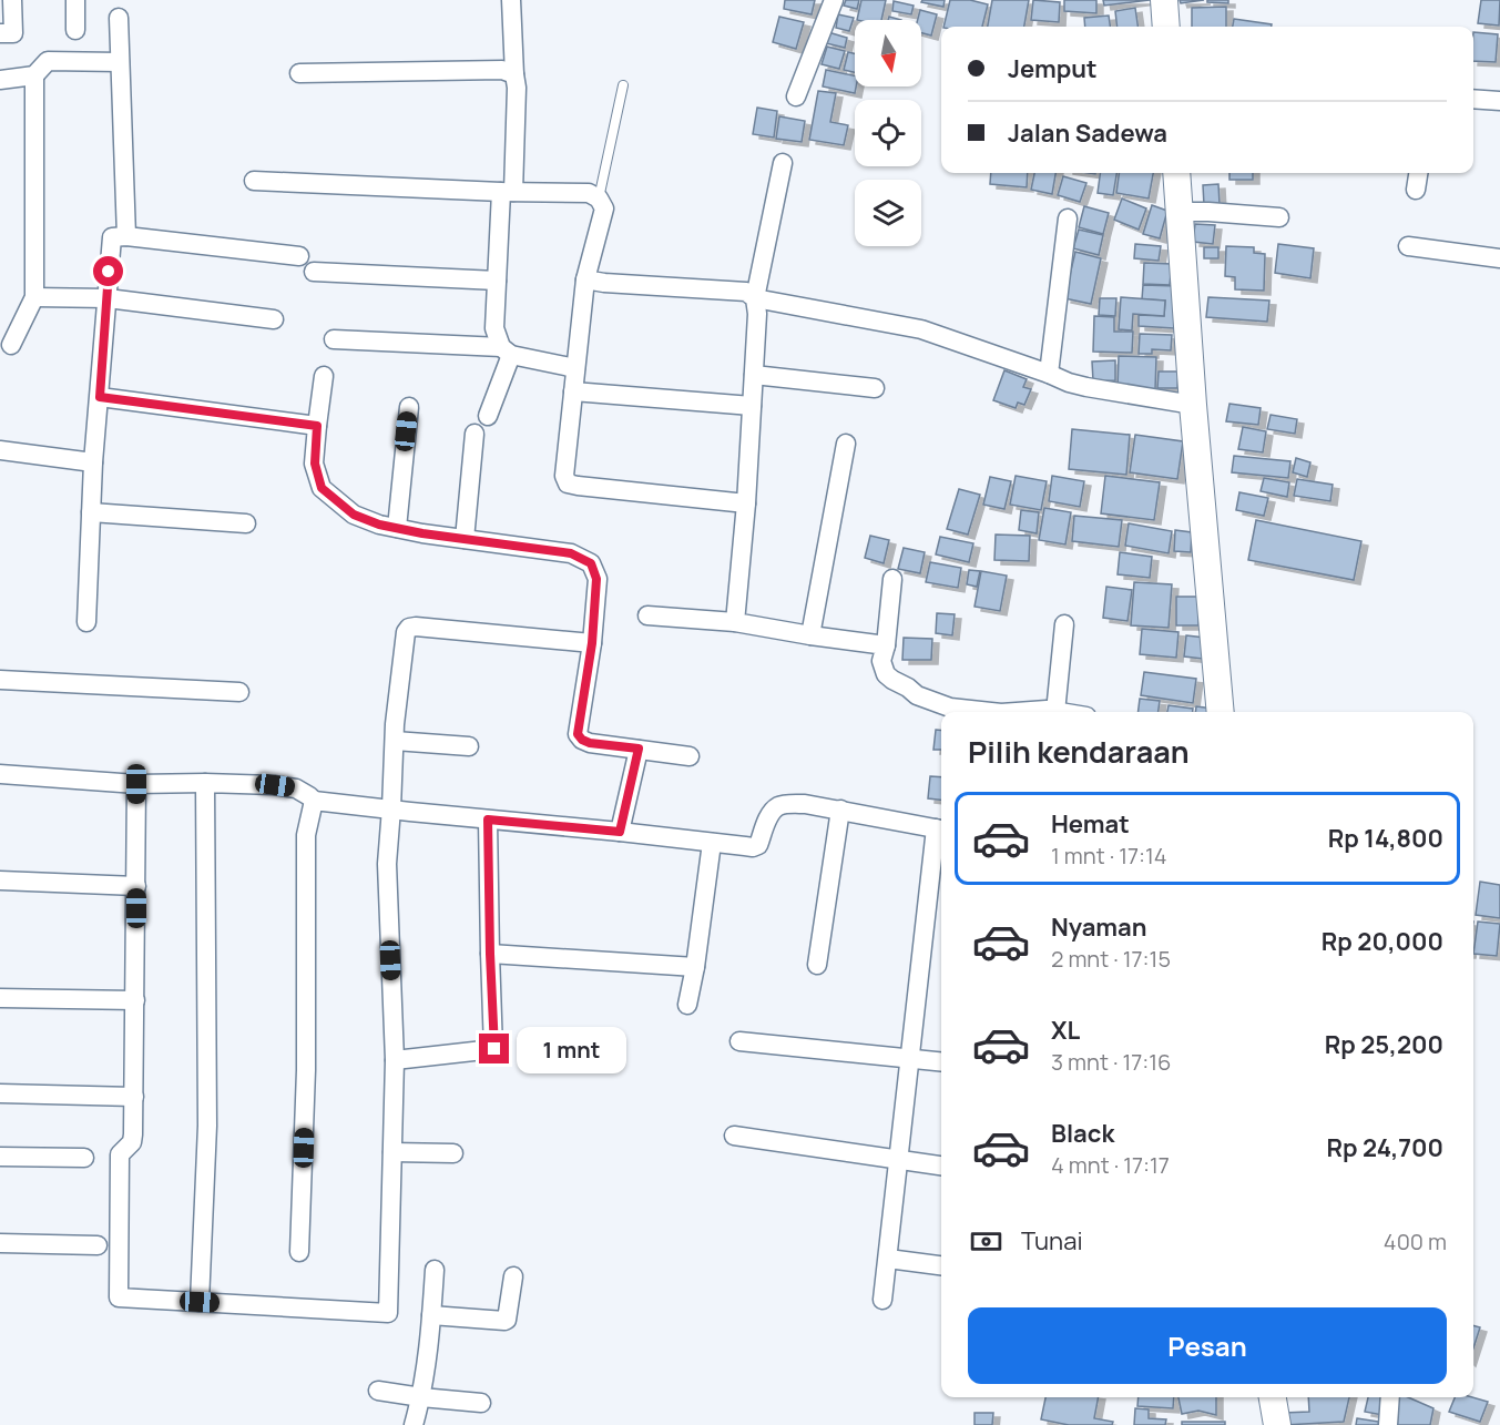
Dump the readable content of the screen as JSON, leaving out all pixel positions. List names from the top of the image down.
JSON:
{
  "north": "bottom",
  "page": {
    "banner": ["Jemput", "Jalan Sadewa"],
    "heading": "Pilih kendaraan",
    "list": [
      {
        "name": "Hemat",
        "note": "1 mnt · 17:14",
        "value": "Rp 14,800"
      },
      {
        "name": "Nyaman",
        "note": "2 mnt · 17:15",
        "value": "Rp 20,000"
      },
      {
        "name": "XL",
        "note": "3 mnt · 17:16",
        "value": "Rp 25,200"
      },
      {
        "name": "Black",
        "note": "4 mnt · 17:17",
        "value": "Rp 24,700"
      }
    ],
    "bubble": "1 mnt",
    "pay": ["Tunai", "400 m"],
    "buttons": "Pesan"
  }
}
